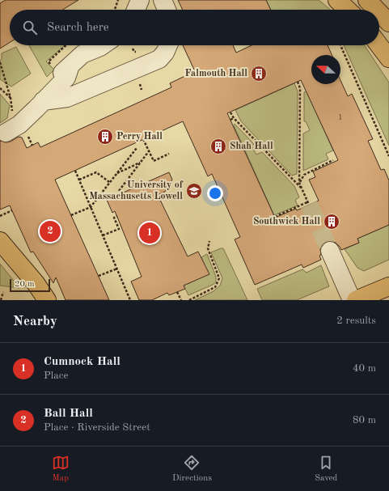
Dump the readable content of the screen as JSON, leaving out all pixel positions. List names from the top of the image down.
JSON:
{
  "places": {
    "building": [
      "Falmouth Hall",
      "Perry Hall",
      "Shah Hall",
      "Southwick Hall"
    ],
    "school or university": ["University of Massachusetts Lowell"]
  },
  "house_numbers": ["1"],
  "scale_bar": "20 m",
  "north": "left",
  "page": {
    "search": "Search here",
    "pins": ["2", "1"],
    "scale": "20 m",
    "heading": ["Nearby", "2 results"],
    "list": [
      {
        "mark": "1",
        "name": "Cumnock Hall",
        "note": "Place",
        "value": "40 m"
      },
      {
        "mark": "2",
        "name": "Ball Hall",
        "note": "Place · Riverside Street",
        "value": "80 m"
      }
    ],
    "nav": ["Map", "Directions", "Saved"]
  }
}
